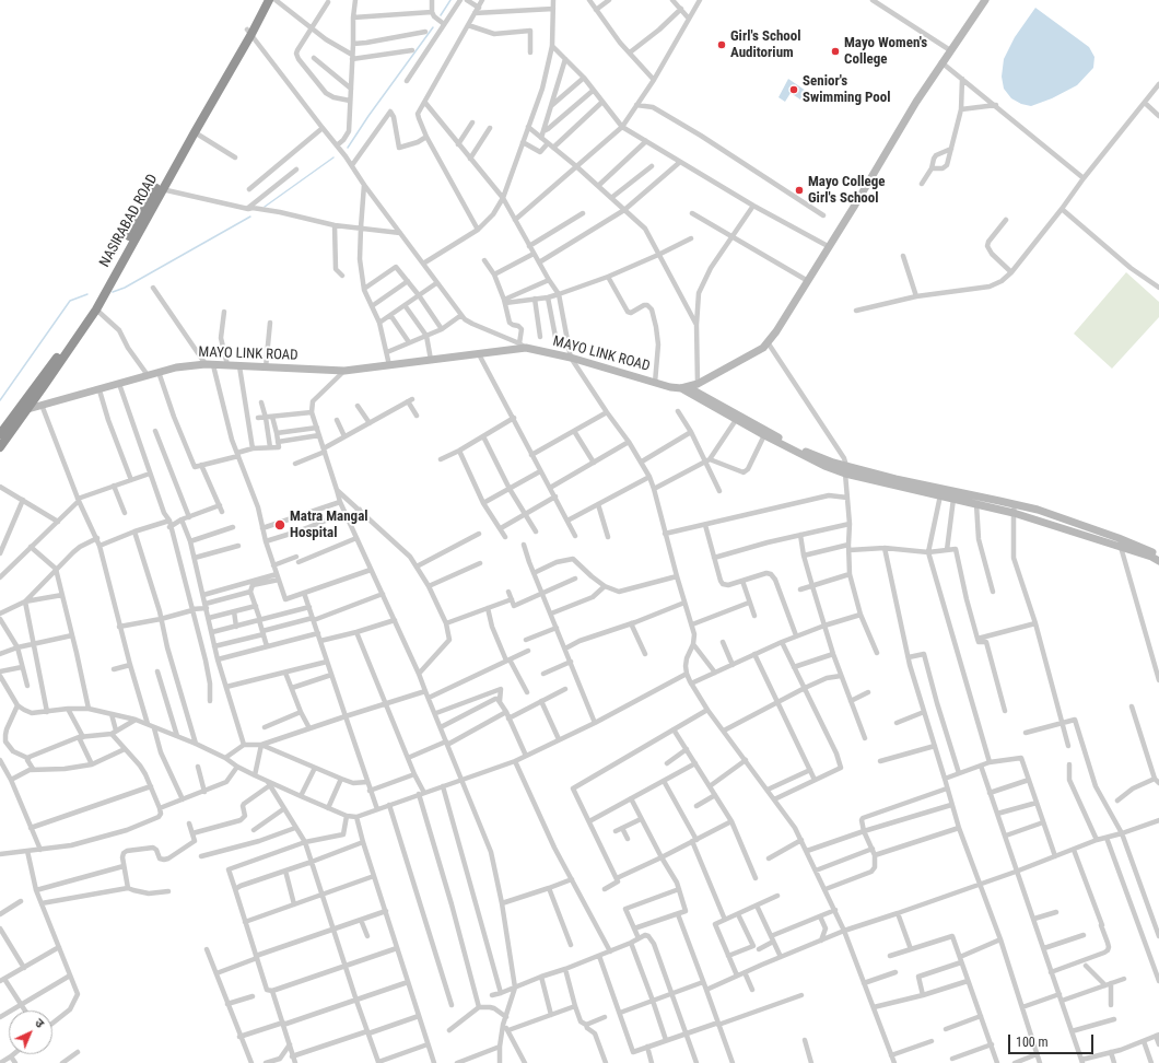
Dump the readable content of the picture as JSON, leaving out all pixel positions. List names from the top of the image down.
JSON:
{
  "streets": {
    "highway": ["NASIRABAD ROAD"],
    "street": ["MAYO LINK ROAD"]
  },
  "crossings": [
    ["NASIRABAD ROAD", "MAYO LINK ROAD"]
  ],
  "places": [
    "Girl's School Auditorium",
    "Mayo Women's College",
    "Senior's Swimming Pool",
    "Mayo College Girl's School",
    "Matra Mangal Hospital"
  ],
  "scale_bar": "100 m",
  "north": "top right"
}
